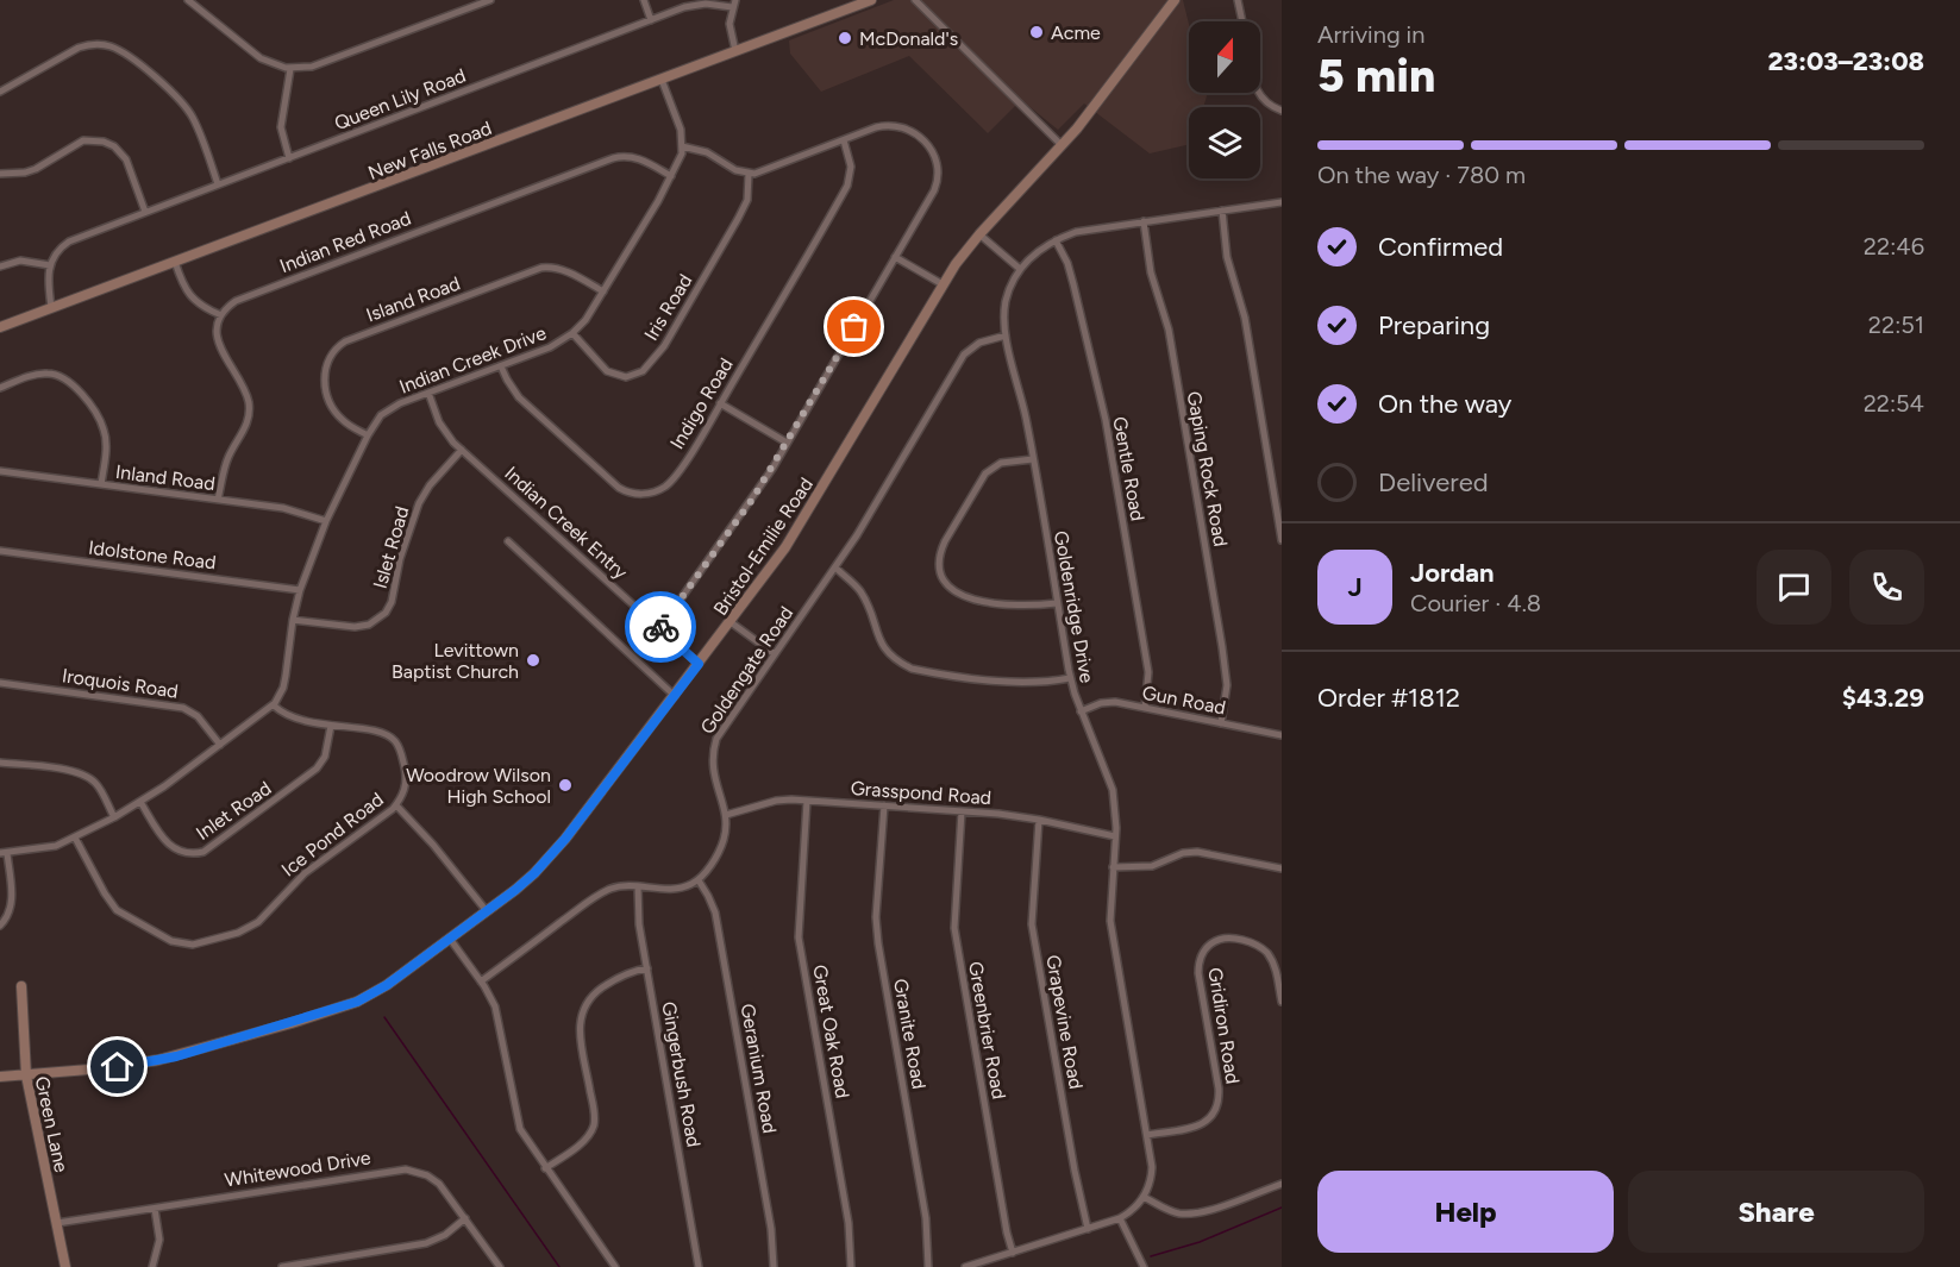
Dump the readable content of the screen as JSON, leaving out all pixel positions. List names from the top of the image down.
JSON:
{
  "streets": {
    "street": [
      "Queen Lily Road",
      "New Falls Road",
      "Indian Red Road",
      "Island Road",
      "Iris Road",
      "Indian Creek Drive",
      "Indigo Road",
      "Gentle Road",
      "Gaping Rock Road",
      "Inland Road",
      "Indian Creek Entry",
      "Bristol-Emilie Road",
      "Islet Road",
      "Idolstone Road",
      "Goldenridge Drive",
      "Goldengate Road",
      "Iroquois Road",
      "Gun Road",
      "Grasspond Road",
      "Inlet Road",
      "Ice Pond Road",
      "Grapevine Road",
      "Gridiron Road",
      "Greenbrier Road",
      "Great Oak Road",
      "Granite Road",
      "Geranium Road",
      "Gingerbush Road",
      "Green Lane",
      "Whitewood Drive"
    ]
  },
  "crossings": [
    ["Indian Red Road", "Indian Creek Drive"],
    ["Island Road", "Indian Creek Drive"],
    ["Iris Road", "Indian Creek Drive"],
    ["Indian Creek Drive", "Indigo Road"],
    ["Indian Creek Drive", "Inland Road"],
    ["Indian Creek Drive", "Indian Creek Entry"],
    ["Indian Creek Drive", "Islet Road"],
    ["Indian Creek Drive", "Idolstone Road"],
    ["Indian Creek Drive", "Ice Pond Road"],
    ["Gentle Road", "Goldenridge Drive"],
    ["Gentle Road", "Gun Road"],
    ["Gaping Rock Road", "Goldenridge Drive"],
    ["Gaping Rock Road", "Gun Road"],
    ["Indian Creek Entry", "Bristol-Emilie Road"],
    ["Indian Creek Entry", "Islet Road"],
    ["Bristol-Emilie Road", "Green Lane"],
    ["Goldenridge Drive", "Goldengate Road"],
    ["Goldenridge Drive", "Gun Road"],
    ["Goldenridge Drive", "Grasspond Road"],
    ["Goldenridge Drive", "Gridiron Road"],
    ["Goldengate Road", "Grasspond Road"],
    ["Goldengate Road", "Geranium Road"],
    ["Grasspond Road", "Grapevine Road"],
    ["Grasspond Road", "Greenbrier Road"],
    ["Grasspond Road", "Great Oak Road"],
    ["Grasspond Road", "Granite Road"],
    ["Inlet Road", "Ice Pond Road"],
    ["Green Lane", "Whitewood Drive"]
  ],
  "places": [
    "Acme",
    "McDonald's",
    "Levittown Baptist Church",
    "Woodrow Wilson High School"
  ],
  "north": "top",
  "page": {
    "heading": ["5 min", "Arriving in", "23:03–23:08"],
    "panel": [
      "Jordan",
      "Courier · 4.8",
      "Order #1812",
      "$43.29"
    ],
    "bar": "On the way · 780 m",
    "list": [
      ["Confirmed", "22:46"],
      ["Preparing", "22:51"],
      ["On the way", "22:54"],
      "Delivered"
    ],
    "round": "J",
    "buttons": ["Help", "Share"]
  }
}
